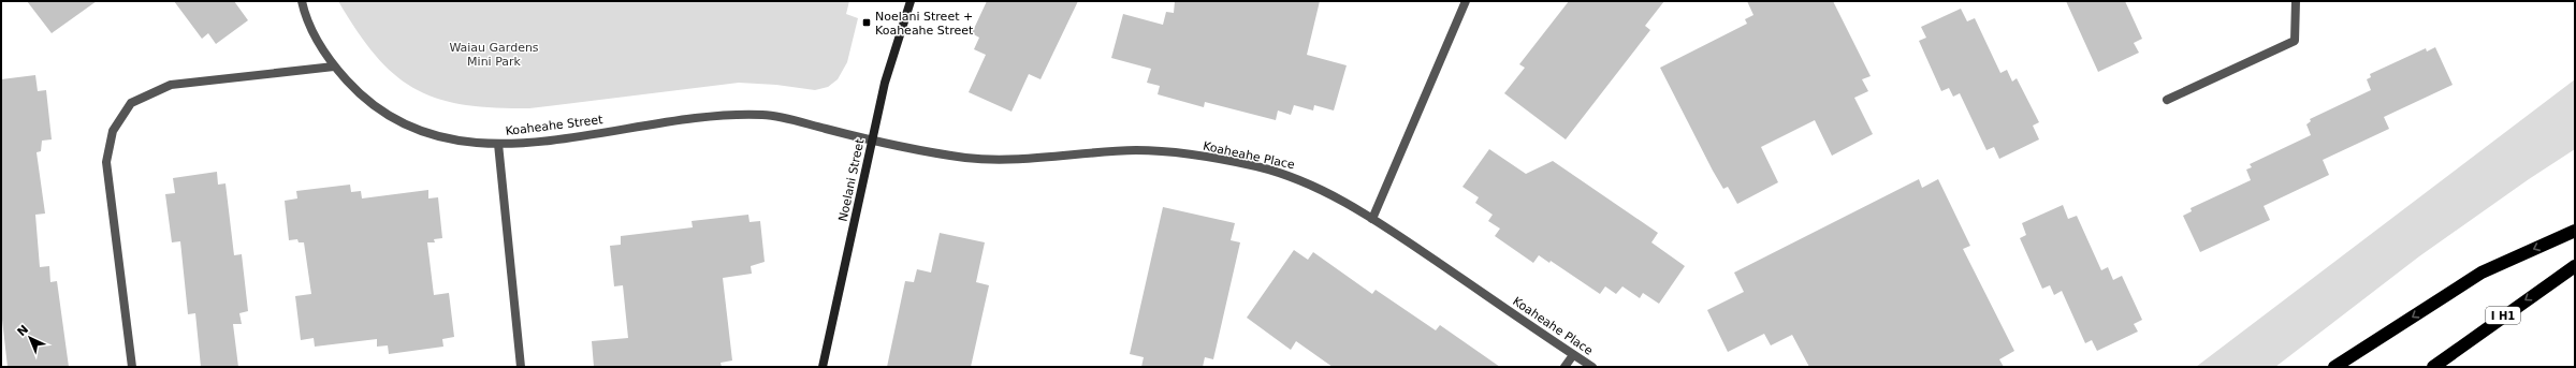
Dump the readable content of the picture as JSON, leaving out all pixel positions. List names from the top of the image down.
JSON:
{
  "streets": {
    "highway": ["I H1"],
    "street": ["Koaheahe Street", "Koaheahe Place", "Noelani Street"]
  },
  "crossings": [
    ["Koaheahe Street", "Koaheahe Place"],
    ["Koaheahe Street", "Noelani Street"],
    ["Koaheahe Place", "Noelani Street"]
  ],
  "parks": ["Waiau Gardens Mini Park"],
  "places": {
    "transit": ["Noelani Street + Koaheahe Street"]
  },
  "north": "top left"
}
